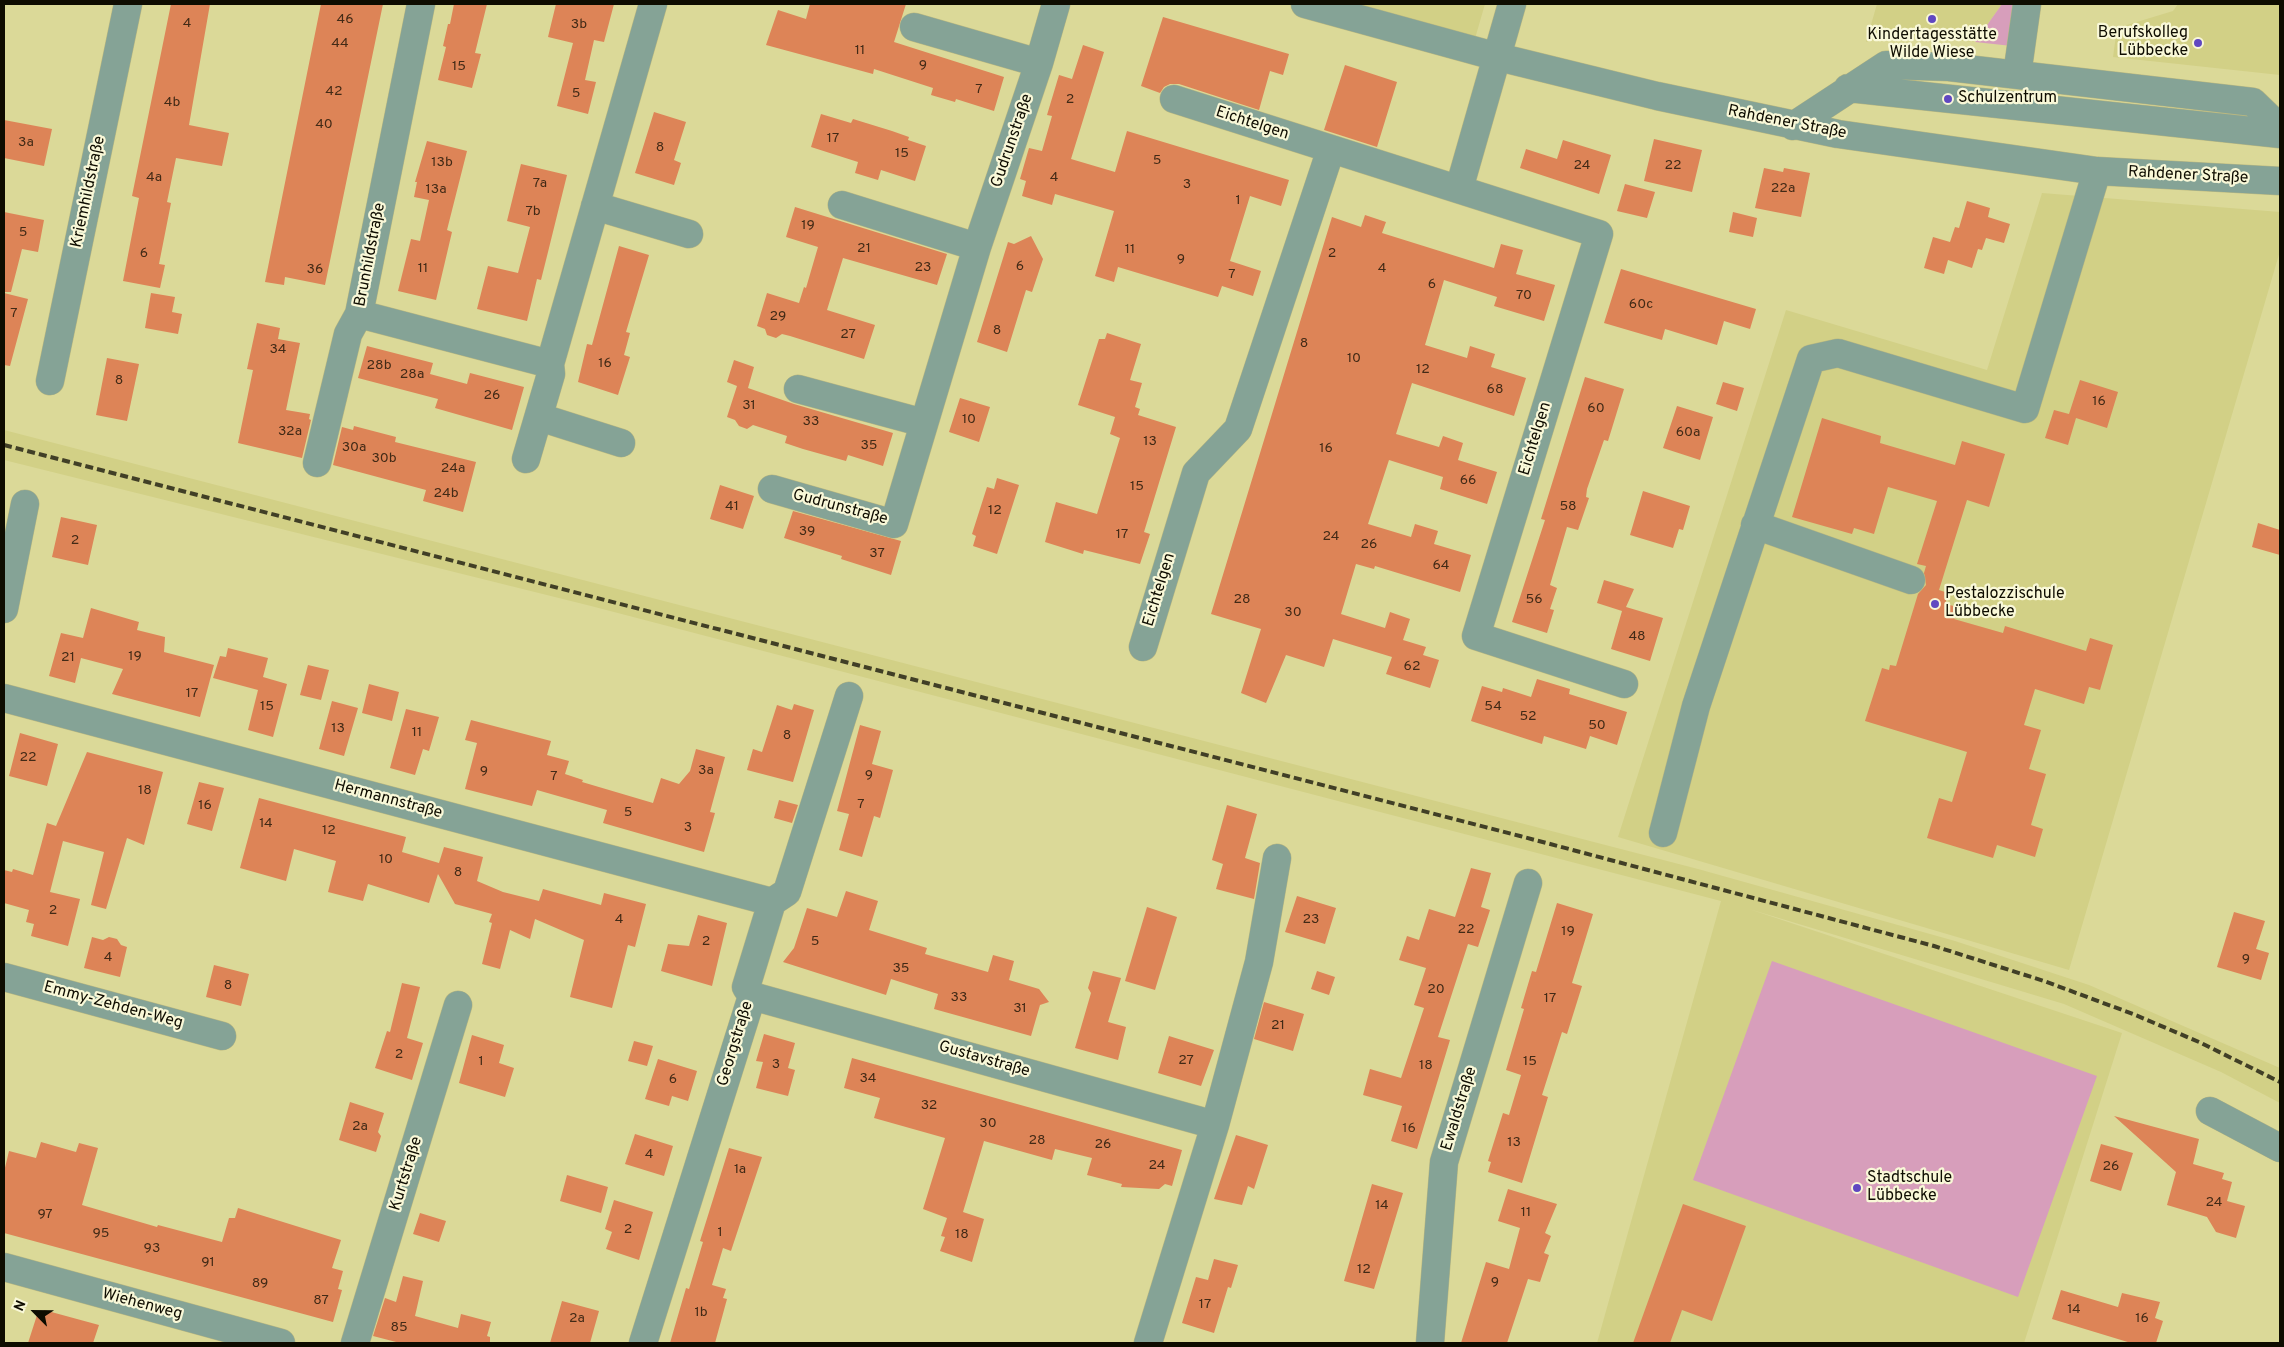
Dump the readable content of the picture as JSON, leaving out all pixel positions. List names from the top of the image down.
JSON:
{
  "streets": {
    "street": [
      "Rahdener Straße",
      "Eichtelgen",
      "Gudrunstraße",
      "Kriemhildstraße",
      "Brunhildstraße",
      "Hermannstraße",
      "Emmy-Zehden-Weg",
      "Georgstraße",
      "Gustavstraße",
      "Ewaldstraße",
      "Kurtstraße",
      "Wiehenweg"
    ]
  },
  "crossings": [
    ["Hermannstraße", "Georgstraße"],
    ["Georgstraße", "Gustavstraße"]
  ],
  "places": [
    "Kindertagesstätte Wilde Wiese",
    "Berufskolleg Lübbecke",
    "Schulzentrum",
    "Pestalozzischule Lübbecke",
    "Stadtschule Lübbecke"
  ],
  "house_numbers": [
    "46",
    "4",
    "3b",
    "44",
    "11",
    "9",
    "15",
    "7",
    "42",
    "5",
    "2",
    "4b",
    "40",
    "17",
    "3a",
    "8",
    "15",
    "5",
    "13b",
    "24",
    "22",
    "4a",
    "4",
    "7a",
    "3",
    "22a",
    "13a",
    "1",
    "7b",
    "19",
    "5",
    "21",
    "11",
    "6",
    "2",
    "9",
    "6",
    "23",
    "11",
    "4",
    "36",
    "7",
    "6",
    "70",
    "60c",
    "7",
    "29",
    "8",
    "27",
    "8",
    "34",
    "10",
    "16",
    "28b",
    "12",
    "28a",
    "8",
    "68",
    "26",
    "16",
    "31",
    "60",
    "10",
    "33",
    "32a",
    "60a",
    "13",
    "35",
    "30a",
    "16",
    "30b",
    "24a",
    "66",
    "15",
    "24b",
    "41",
    "58",
    "12",
    "39",
    "17",
    "24",
    "2",
    "26",
    "37",
    "64",
    "28",
    "56",
    "30",
    "48",
    "19",
    "21",
    "62",
    "17",
    "15",
    "54",
    "52",
    "50",
    "13",
    "11",
    "8",
    "22",
    "3a",
    "9",
    "9",
    "7",
    "18",
    "7",
    "16",
    "5",
    "14",
    "3",
    "12",
    "10",
    "8",
    "2",
    "4",
    "23",
    "22",
    "19",
    "2",
    "5",
    "4",
    "9",
    "35",
    "8",
    "20",
    "33",
    "17",
    "31",
    "21",
    "2",
    "27",
    "1",
    "15",
    "3",
    "18",
    "34",
    "6",
    "32",
    "30",
    "2a",
    "16",
    "28",
    "13",
    "26",
    "4",
    "24",
    "26",
    "1a",
    "24",
    "14",
    "11",
    "97",
    "2",
    "1",
    "95",
    "18",
    "93",
    "91",
    "12",
    "9",
    "89",
    "87",
    "17",
    "14",
    "1b",
    "2a",
    "16",
    "85"
  ],
  "north": "top left"
}
